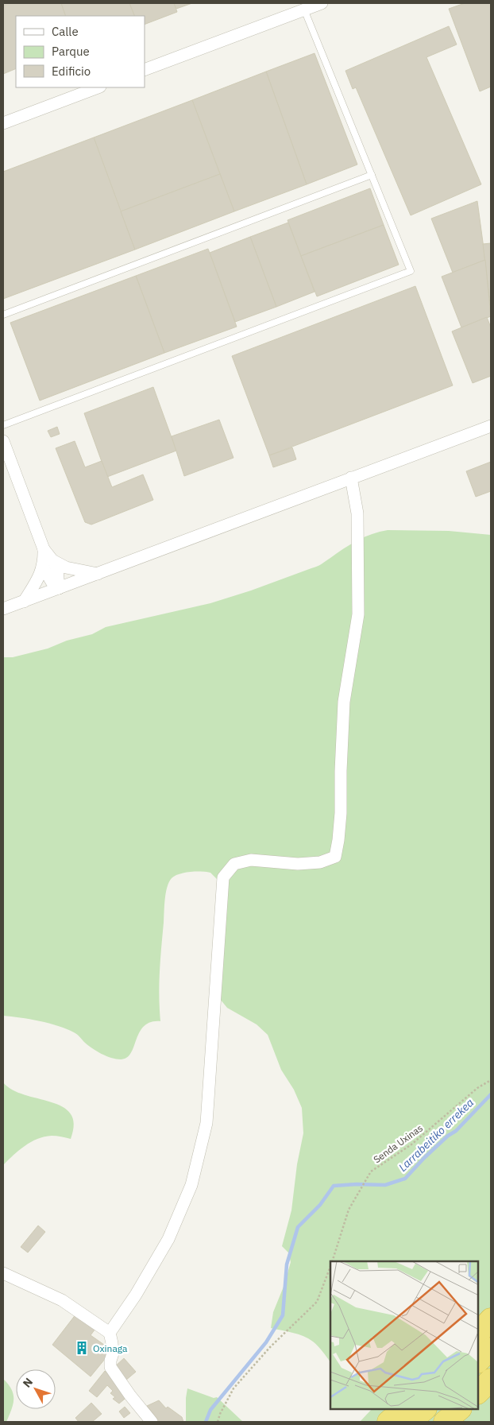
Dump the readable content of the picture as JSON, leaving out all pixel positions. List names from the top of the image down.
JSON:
{
  "streets": {
    "path": ["Senda Uxinas"]
  },
  "water": ["Larrabeitiko errekea"],
  "places": {
    "building": ["Oxinaga"]
  },
  "legend": ["Calle", "Parque", "Edificio"],
  "north": "top left"
}
